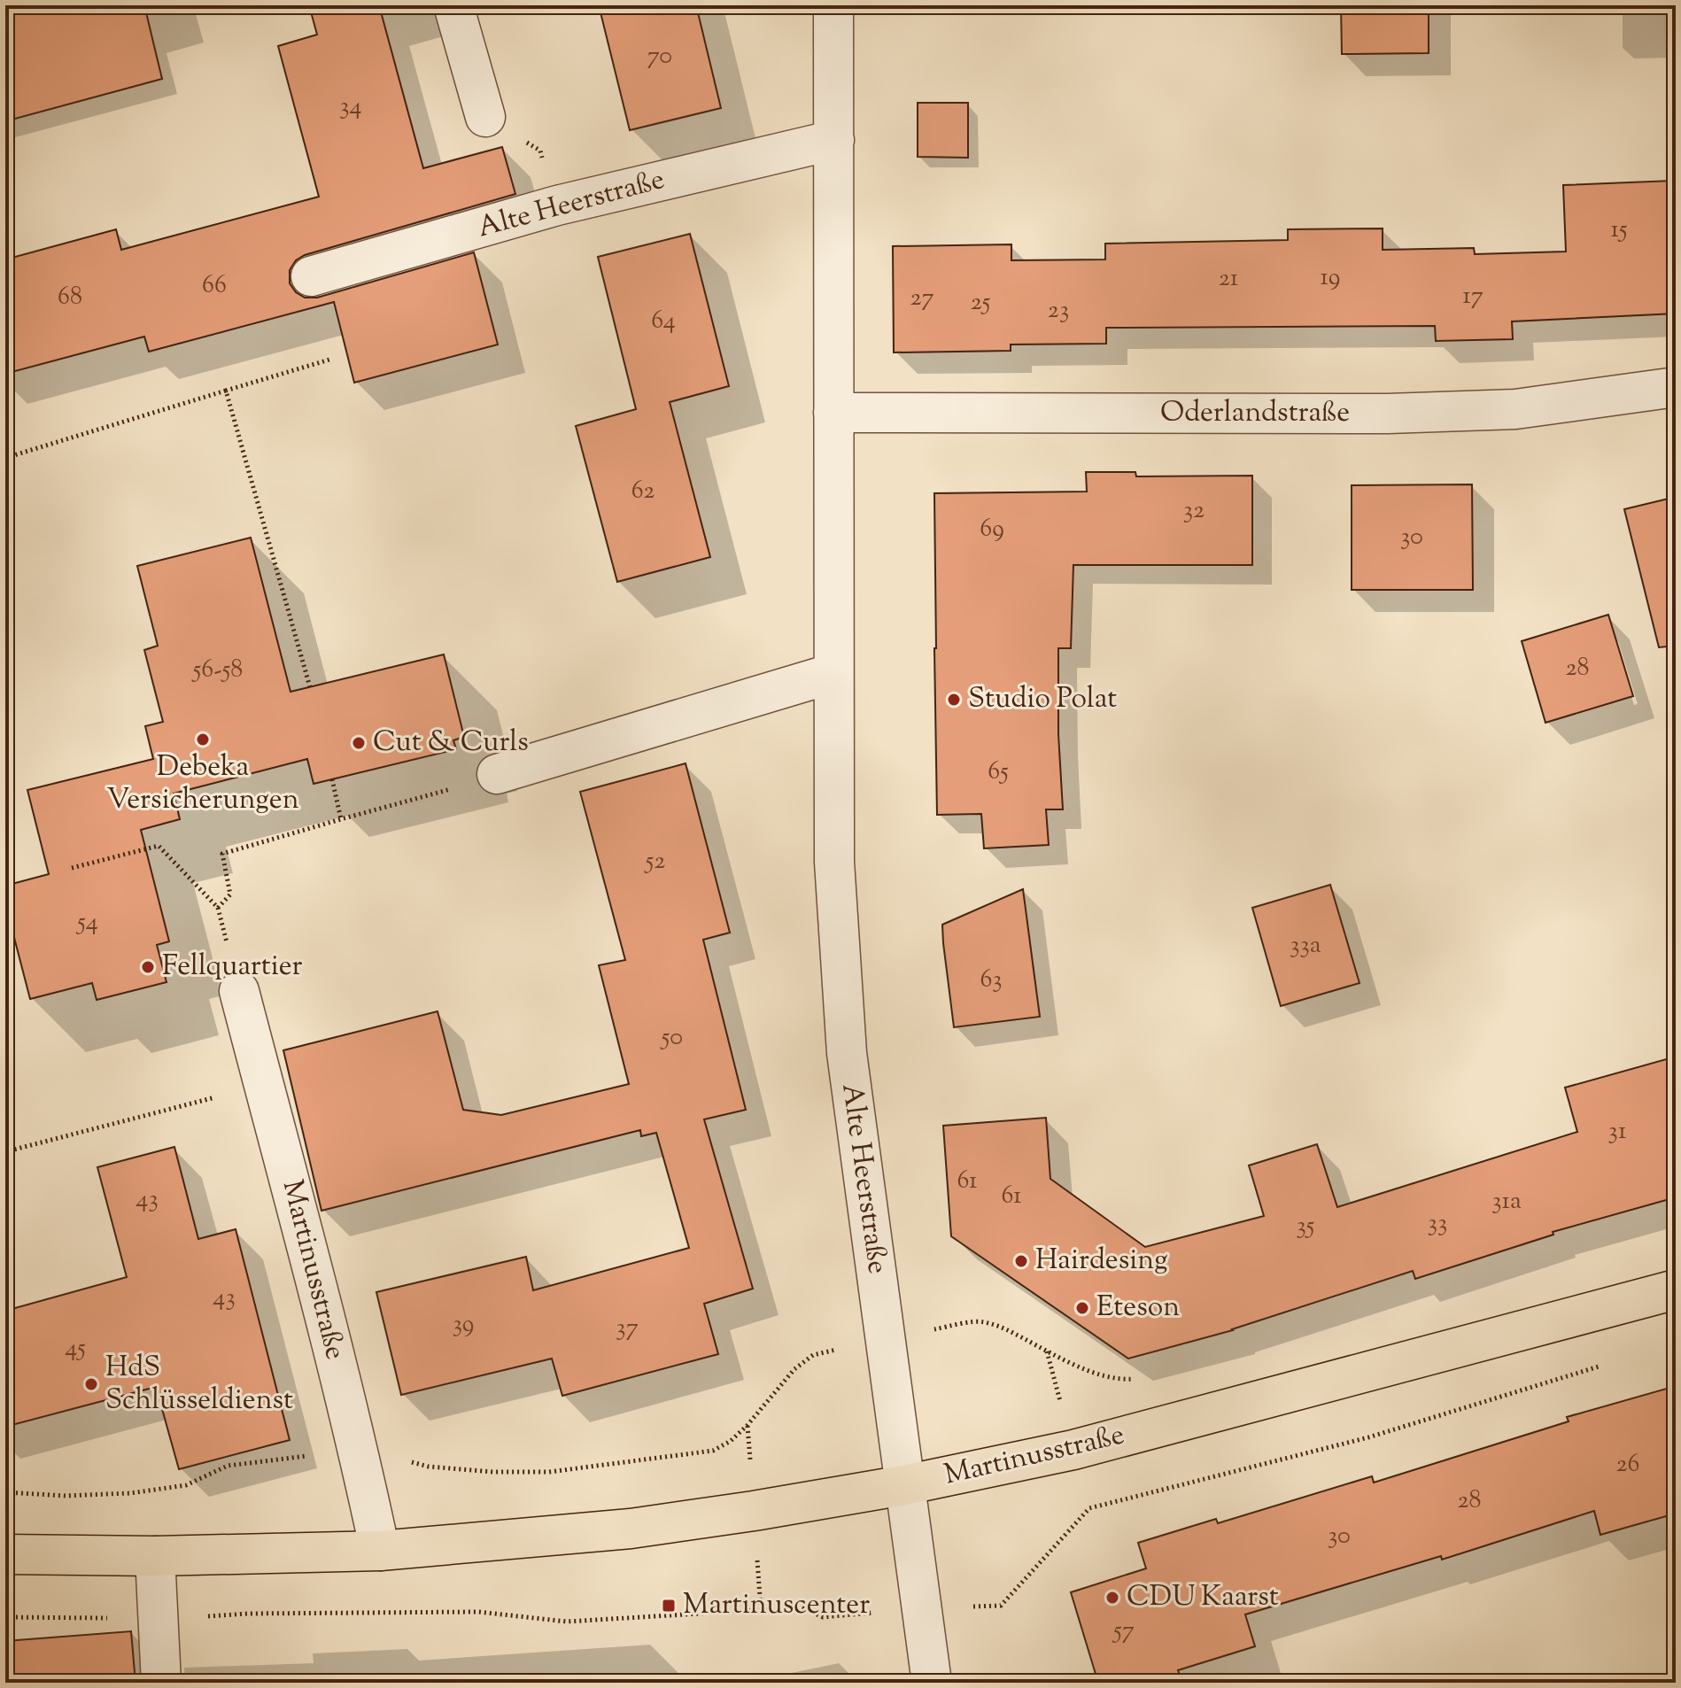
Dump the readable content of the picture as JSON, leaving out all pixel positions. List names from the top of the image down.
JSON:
{
  "streets": {
    "main road": ["Martinusstraße"],
    "street": ["Alte Heerstraße", "Oderlandstraße"]
  },
  "crossings": [
    ["Alte Heerstraße", "Oderlandstraße"],
    ["Alte Heerstraße", "Martinusstraße"]
  ],
  "places": {
    "other": [
      "Studio Polat",
      "Debeka Versicherungen",
      "Cut & Curls",
      "Fellquartier",
      "Hairdesing",
      "Eteson",
      "HdS Schlüsseldienst",
      "CDU Kaarst"
    ],
    "transit": ["Martinuscenter"]
  },
  "house_numbers": [
    "70",
    "34",
    "15",
    "19",
    "21",
    "66",
    "17",
    "68",
    "27",
    "25",
    "23",
    "64",
    "62",
    "32",
    "69",
    "30",
    "28",
    "56-58",
    "65",
    "52",
    "54",
    "33a",
    "63",
    "50",
    "31",
    "61",
    "61",
    "43",
    "31a",
    "33",
    "35",
    "43",
    "39",
    "37",
    "45",
    "26",
    "28",
    "30",
    "57"
  ]
}
